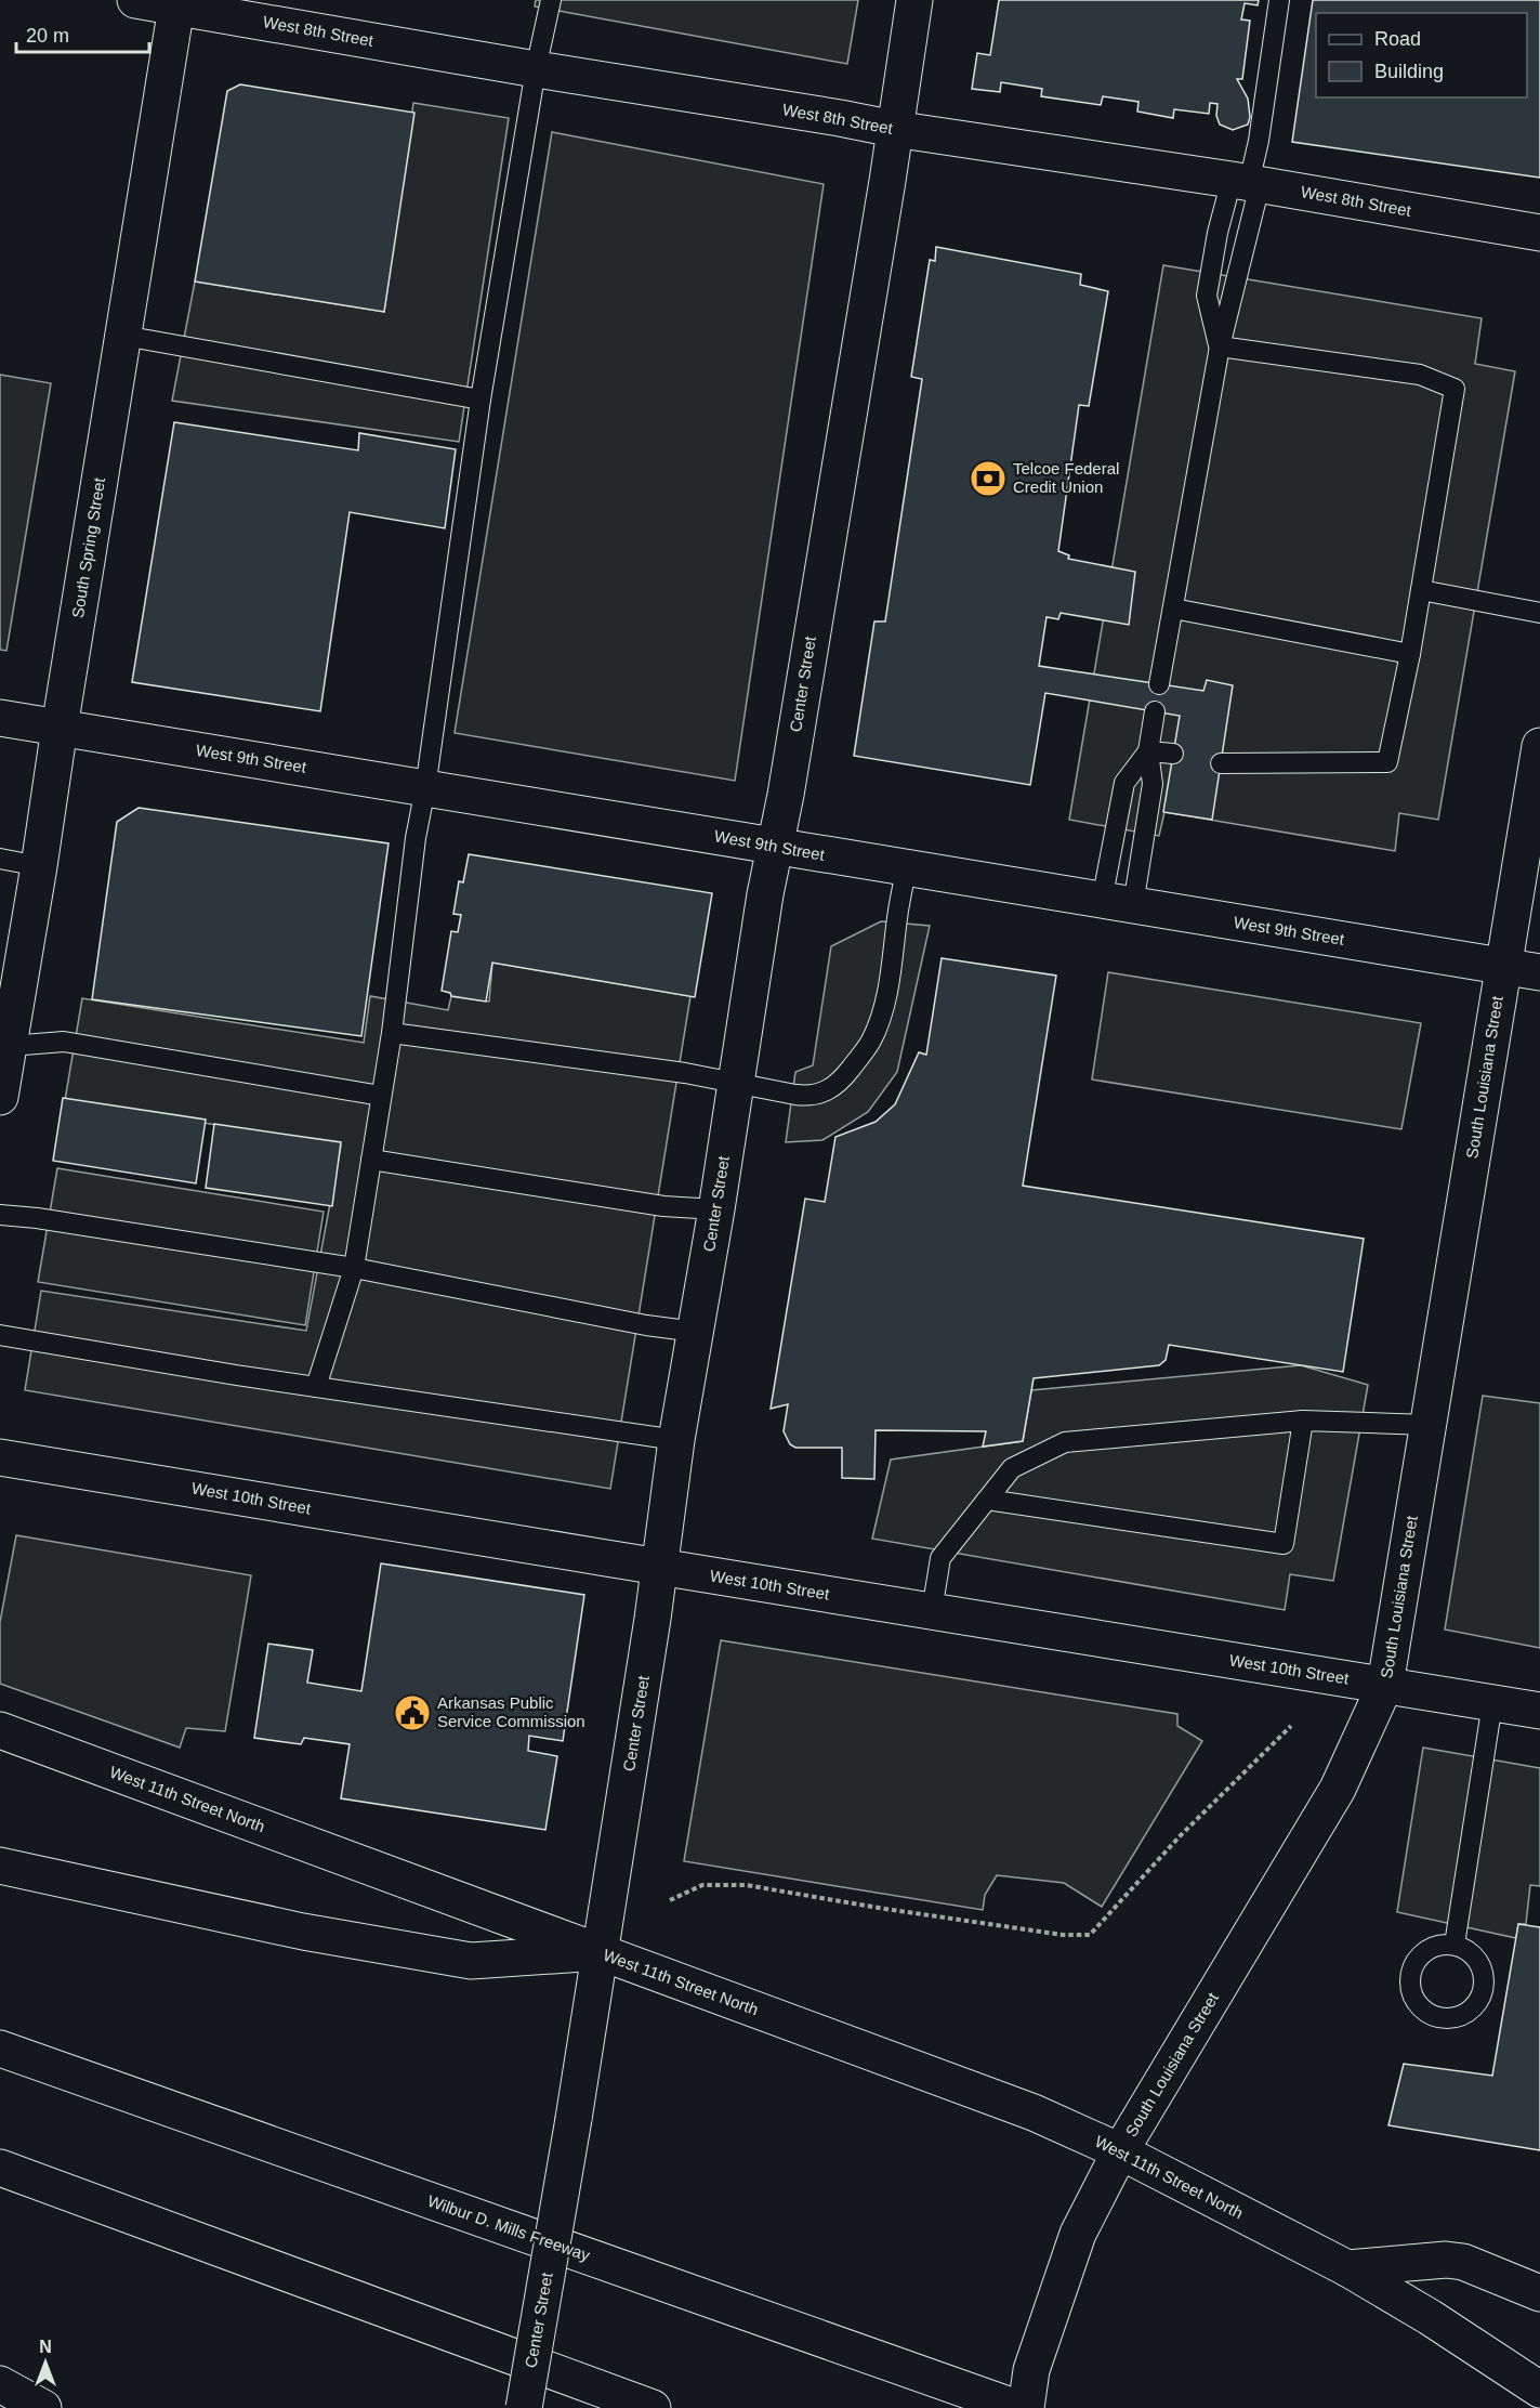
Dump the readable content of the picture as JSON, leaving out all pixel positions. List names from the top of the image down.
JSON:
{
  "streets": {
    "main road": [
      "West 8th Street",
      "South Spring Street",
      "Center Street",
      "West 9th Street",
      "South Louisiana Street",
      "West 10th Street",
      "West 11th Street North",
      "Wilbur D. Mills Freeway"
    ]
  },
  "crossings": [
    ["West 8th Street", "South Spring Street"],
    ["West 8th Street", "Center Street"],
    ["South Spring Street", "West 9th Street"],
    ["Center Street", "West 9th Street"],
    ["Center Street", "West 10th Street"],
    ["Center Street", "West 11th Street North"],
    ["West 9th Street", "South Louisiana Street"],
    ["South Louisiana Street", "West 10th Street"],
    ["South Louisiana Street", "West 11th Street North"]
  ],
  "places": {
    "bank": ["Telcoe Federal Credit Union"],
    "public building": ["Arkansas Public Service Commission"]
  },
  "legend": ["Road", "Building"],
  "scale_bar": "20 m",
  "north": "top"
}
